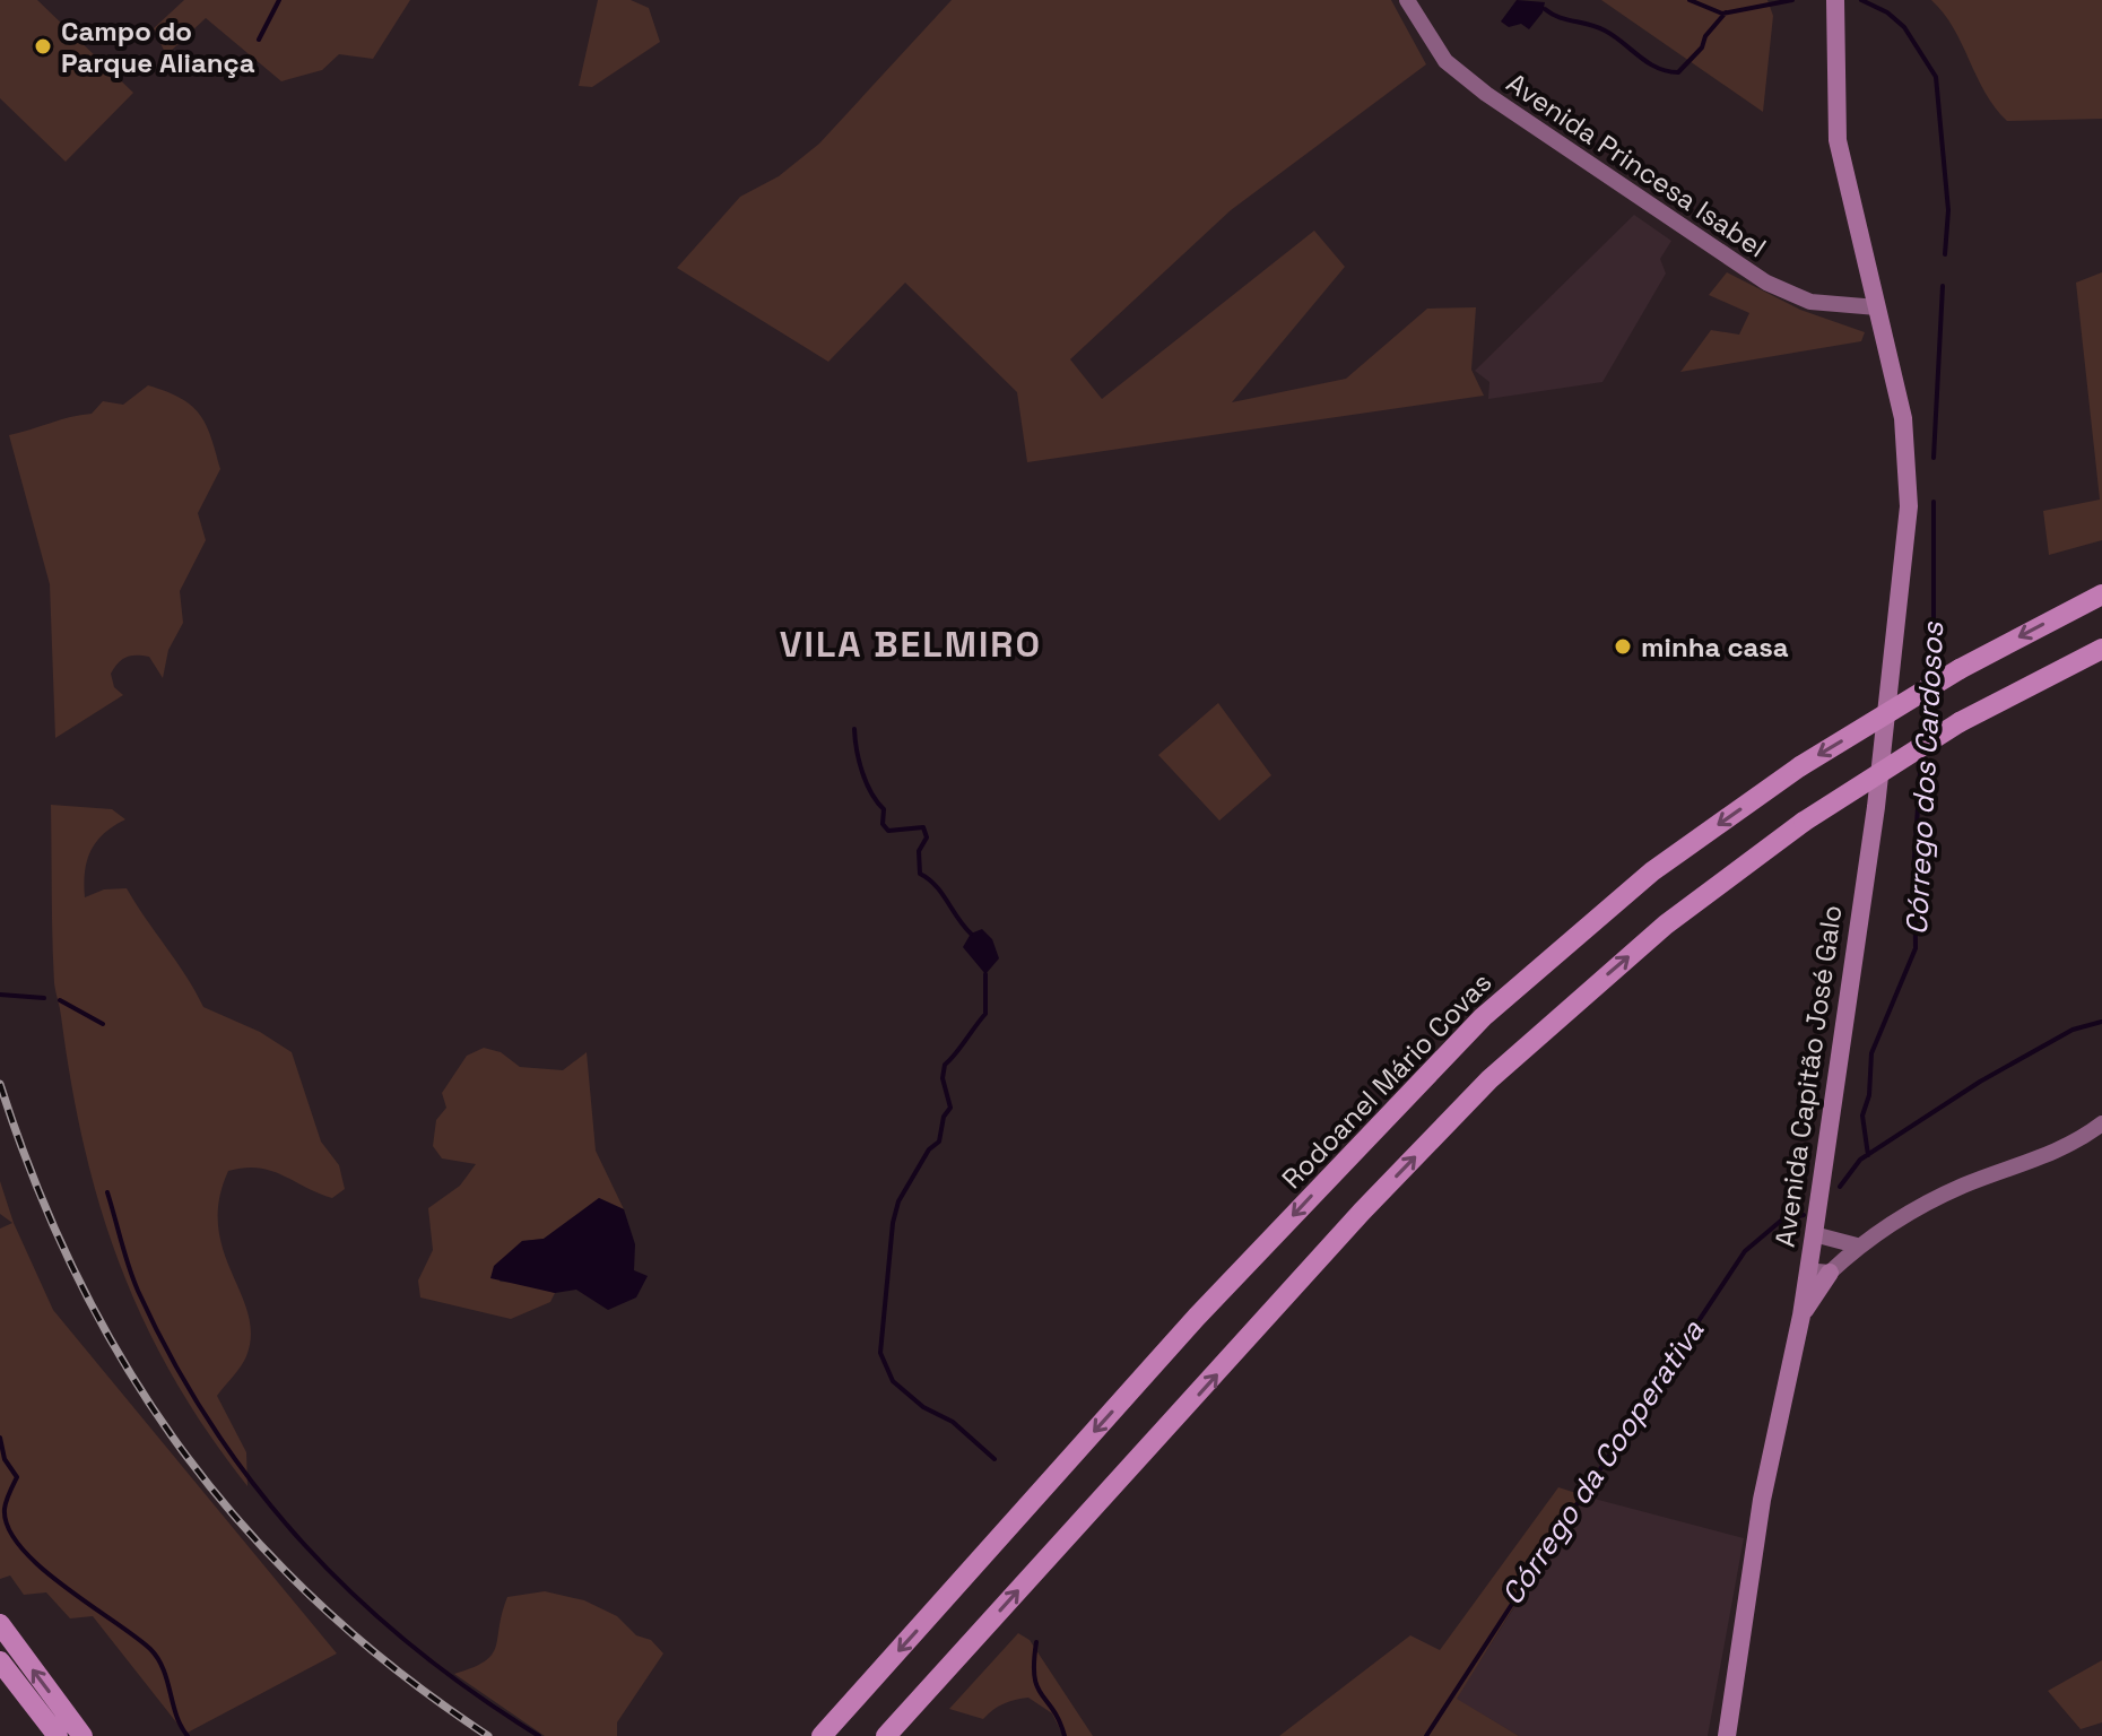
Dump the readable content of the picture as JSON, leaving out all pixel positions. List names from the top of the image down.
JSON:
{
  "streets": {
    "highway": ["Rodoanel Mário Covas"],
    "main road": ["Avenida Princesa Isabel", "Avenida Capitão José Galo"]
  },
  "crossings": [
    ["Avenida Princesa Isabel", "Avenida Capitão José Galo"]
  ],
  "districts": ["VILA BELMIRO"],
  "water": ["Córrego dos Cardosos", "Córrego da Cooperativa"],
  "places": ["Campo do Parque Aliança", "minha casa"]
}
